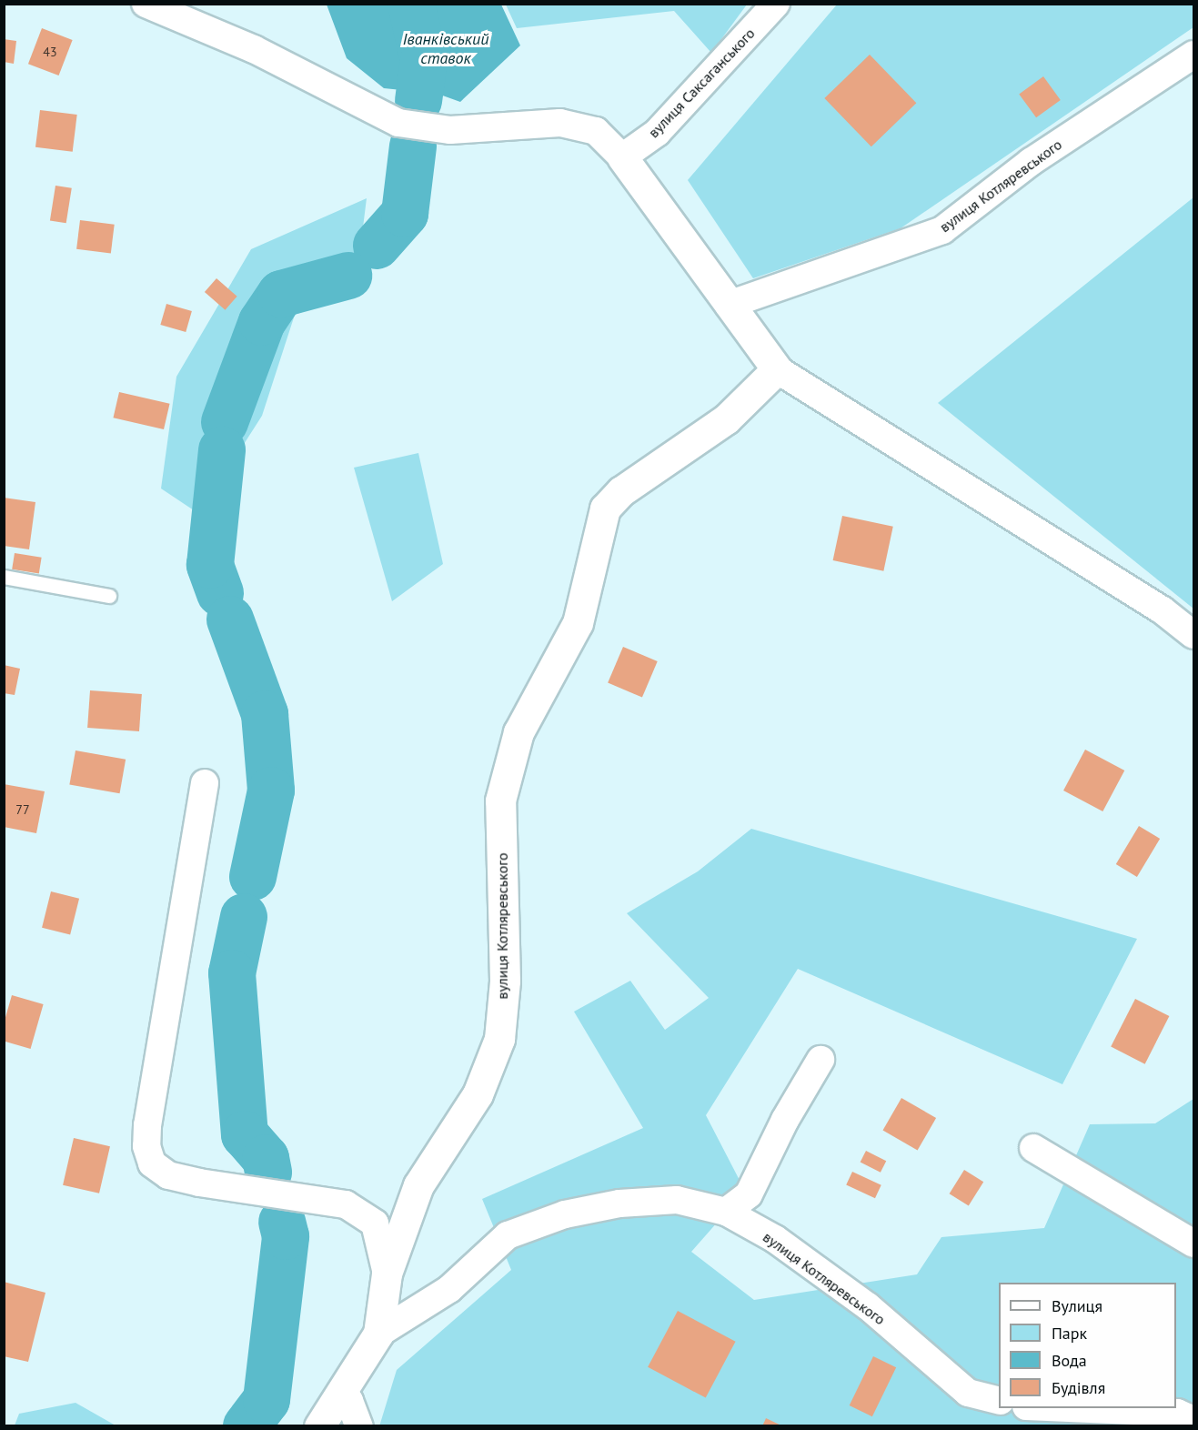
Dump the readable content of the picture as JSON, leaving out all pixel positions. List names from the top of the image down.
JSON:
{
  "streets": {
    "street": ["вулиця Саксаганського", "вулиця Котляревського"]
  },
  "water": ["Іванківський ставок"],
  "house_numbers": ["43", "77"],
  "legend": [
    "Вулиця",
    "Парк",
    "Вода",
    "Будівля"
  ]
}
